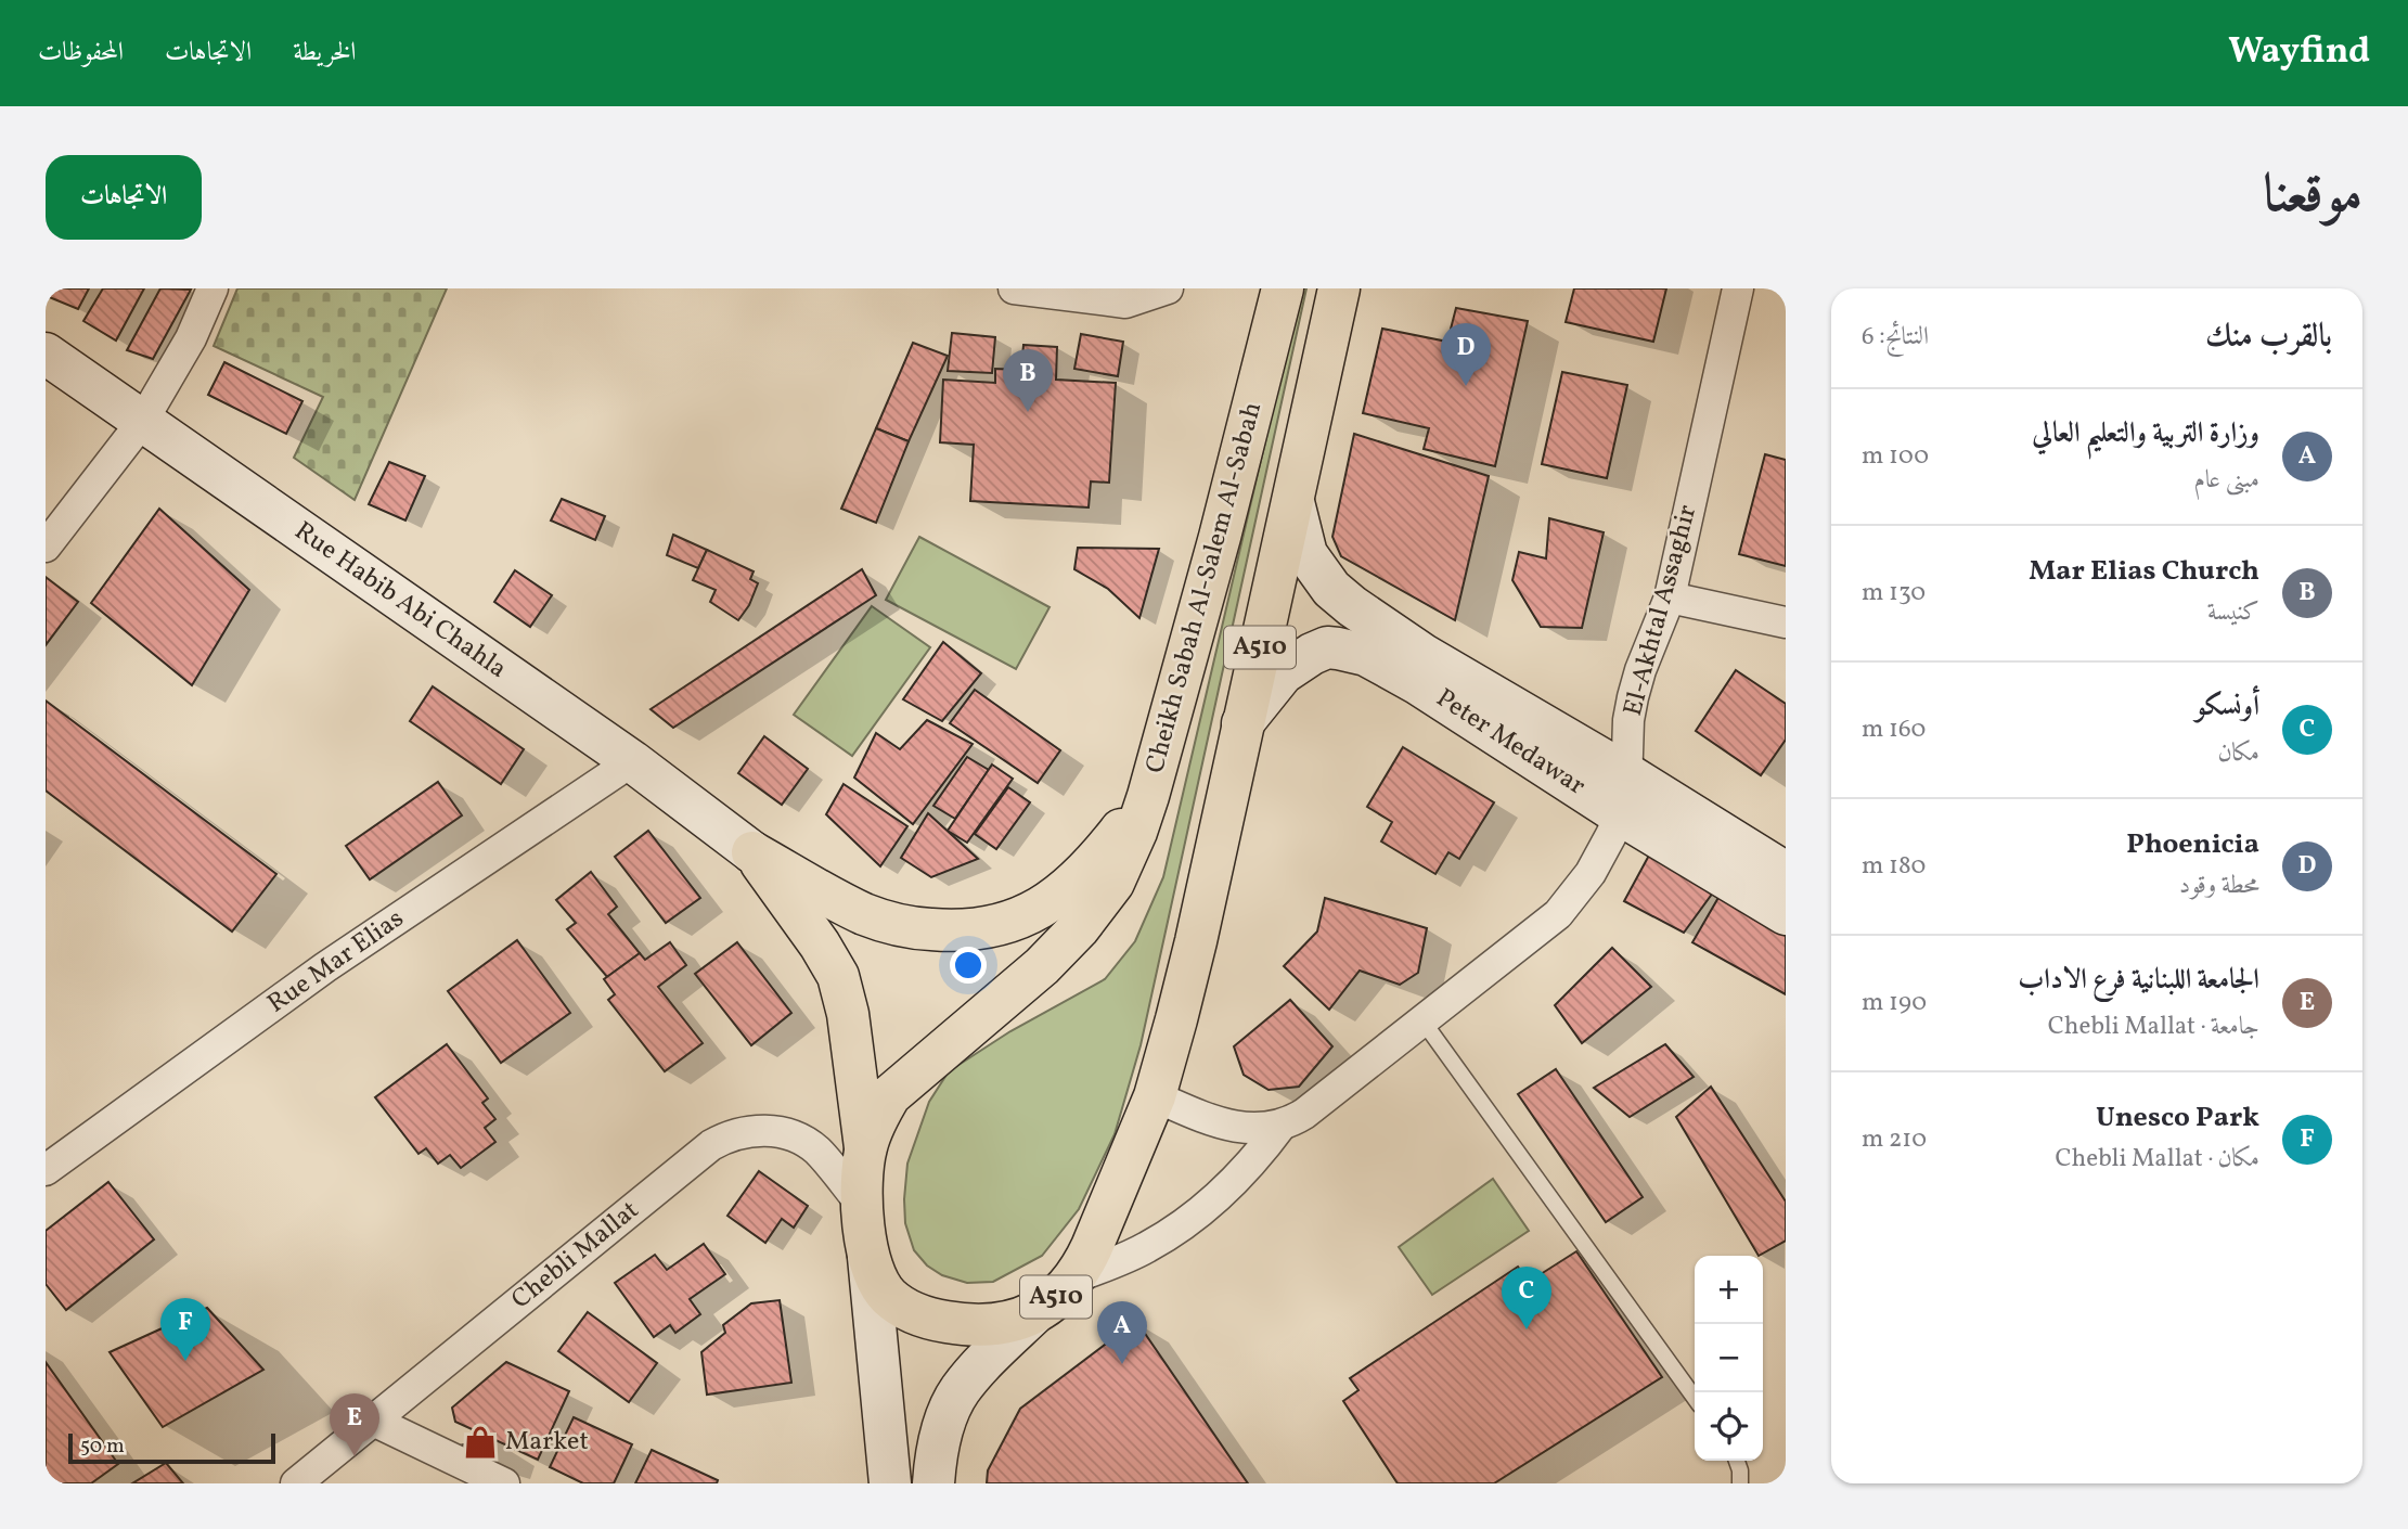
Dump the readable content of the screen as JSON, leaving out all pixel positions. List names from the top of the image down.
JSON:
{
  "streets": {
    "highway": ["Cheikh Sabah Al-Salem Al-Sabah", "A510"],
    "street": [
      "Rue Habib Abi Chahla",
      "El-Akhtal Assaghir",
      "Peter Medawar",
      "Rue Mar Elias",
      "Chebli Mallat"
    ]
  },
  "crossings": [
    ["Cheikh Sabah Al-Salem Al-Sabah", "A510"],
    ["Rue Habib Abi Chahla", "Rue Mar Elias"],
    ["El-Akhtal Assaghir", "A510"],
    ["El-Akhtal Assaghir", "Peter Medawar"],
    ["A510", "Peter Medawar"],
    ["A510", "Chebli Mallat"]
  ],
  "places": {
    "shop": ["Market"]
  },
  "scale_bar": "50 m",
  "page": {
    "header": "Wayfind",
    "nav": ["الخريطة", "الاتجاهات", "المحفوظات"],
    "title": "موقعنا",
    "buttons": "الاتجاهات",
    "heading": ["بالقرب منك", "النتائج: 6"],
    "pins": [
      "D",
      "B",
      "C",
      "F",
      "A",
      "E"
    ],
    "list": [
      {
        "mark": "A",
        "name": "وزارة التربية والتعليم العالي",
        "note": "مبنى عام",
        "value": "100 m"
      },
      {
        "mark": "B",
        "name": "Mar Elias Church",
        "note": "كنيسة",
        "value": "130 m"
      },
      {
        "mark": "C",
        "name": "أونسكو",
        "note": "مكان",
        "value": "160 m"
      },
      {
        "mark": "D",
        "name": "Phoenicia",
        "note": "محطة وقود",
        "value": "180 m"
      },
      {
        "mark": "E",
        "name": "الجامعة اللبنانية فرع الاداب",
        "note": "جامعة · Chebli Mallat",
        "value": "190 m"
      },
      {
        "mark": "F",
        "name": "Unesco Park",
        "note": "مكان · Chebli Mallat",
        "value": "210 m"
      }
    ],
    "map_buttons": ["+", "−"],
    "scale": "50 m"
  }
}
